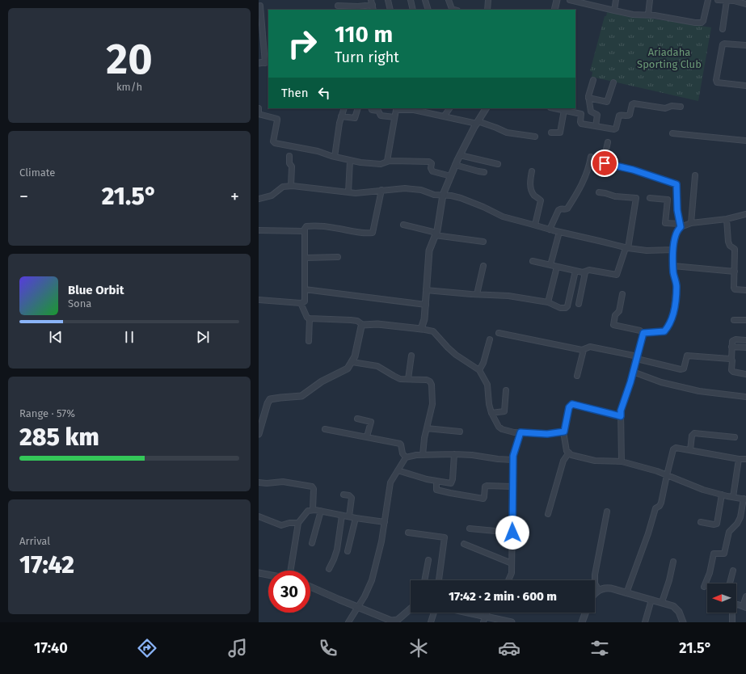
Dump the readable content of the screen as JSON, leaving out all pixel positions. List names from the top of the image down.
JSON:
{
  "parks": ["Ariadaha Sporting Club"],
  "north": "left",
  "page": {
    "tile": [
      ["20", "km/h"],
      "Climate",
      ["Range · 57%", "285 km"],
      ["Arrival", "17:42"]
    ],
    "turn": ["110 m", "Turn right"],
    "then": "Then",
    "heat": ["−", "21.5°", "+"],
    "song": ["Blue Orbit", "Sona"],
    "limit": "30",
    "trip": "17:42 · 2 min · 600 m",
    "tabs": ["17:40", "21.5°"]
  }
}
